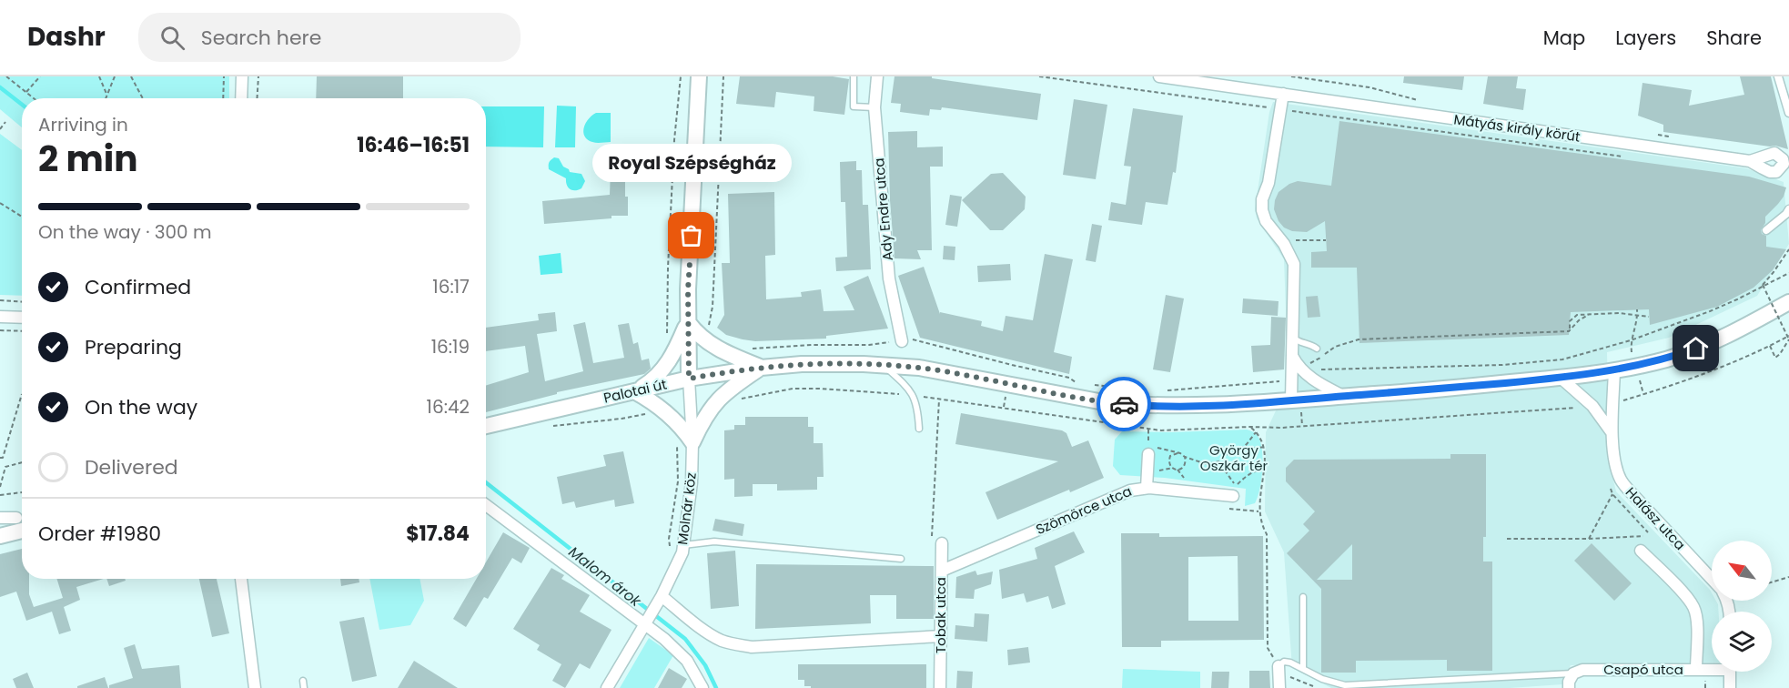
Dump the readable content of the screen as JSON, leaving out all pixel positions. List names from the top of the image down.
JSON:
{
  "streets": {
    "main road": ["Palotai út"],
    "street": [
      "Mátyás király körút",
      "Ady Endre utca",
      "Molnár köz",
      "Szömörce utca",
      "Halász utca",
      "Tobak utca",
      "Csapó utca"
    ]
  },
  "crossings": [
    ["Palotai út", "Halász utca"],
    ["Szömörce utca", "Tobak utca"]
  ],
  "water": ["Malom árok"],
  "parks": ["György Oszkár tér"],
  "places": ["Royal Szépségház"],
  "north": "top left",
  "page": {
    "header": "Dashr",
    "search": "Search here",
    "nav": ["Map", "Layers", "Share"],
    "heading": ["2 min", "Arriving in", "16:46–16:51"],
    "panel": ["Order #1980", "$17.84"],
    "bubble": "Royal Szépségház",
    "bar": "On the way · 300 m",
    "list": [
      ["Confirmed", "16:17"],
      ["Preparing", "16:19"],
      ["On the way", "16:42"],
      "Delivered"
    ]
  }
}
